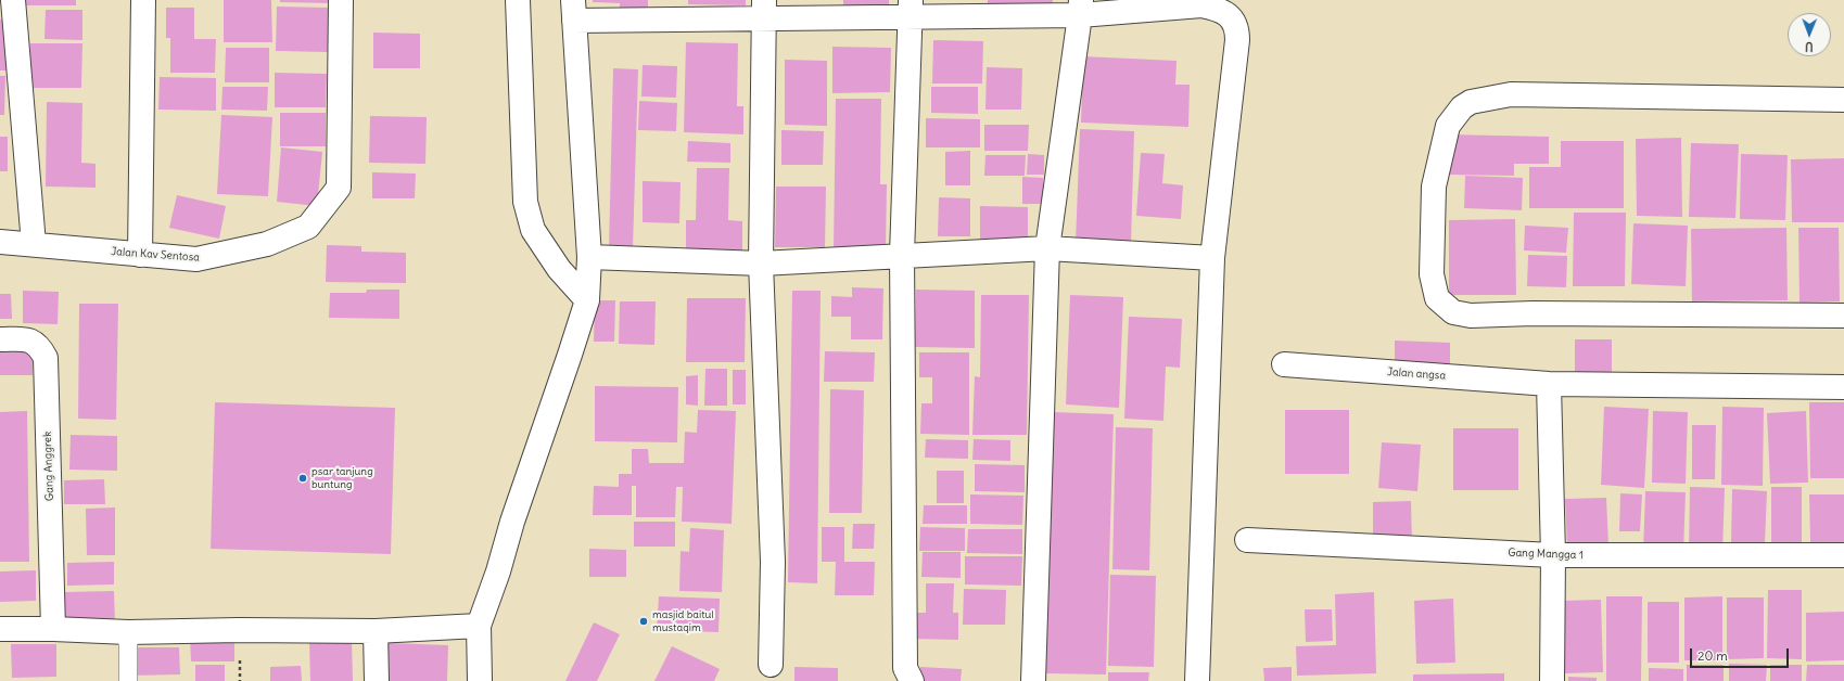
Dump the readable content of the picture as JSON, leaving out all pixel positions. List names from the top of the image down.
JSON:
{
  "streets": {
    "street": [
      "Jalan Kav Sentosa",
      "Jalan angsa",
      "Gang Anggrek",
      "Gang Mangga 1"
    ]
  },
  "places": ["psar tanjung buntung", "masjid baitul mustaqim"],
  "scale_bar": "20 m",
  "north": "bottom"
}
